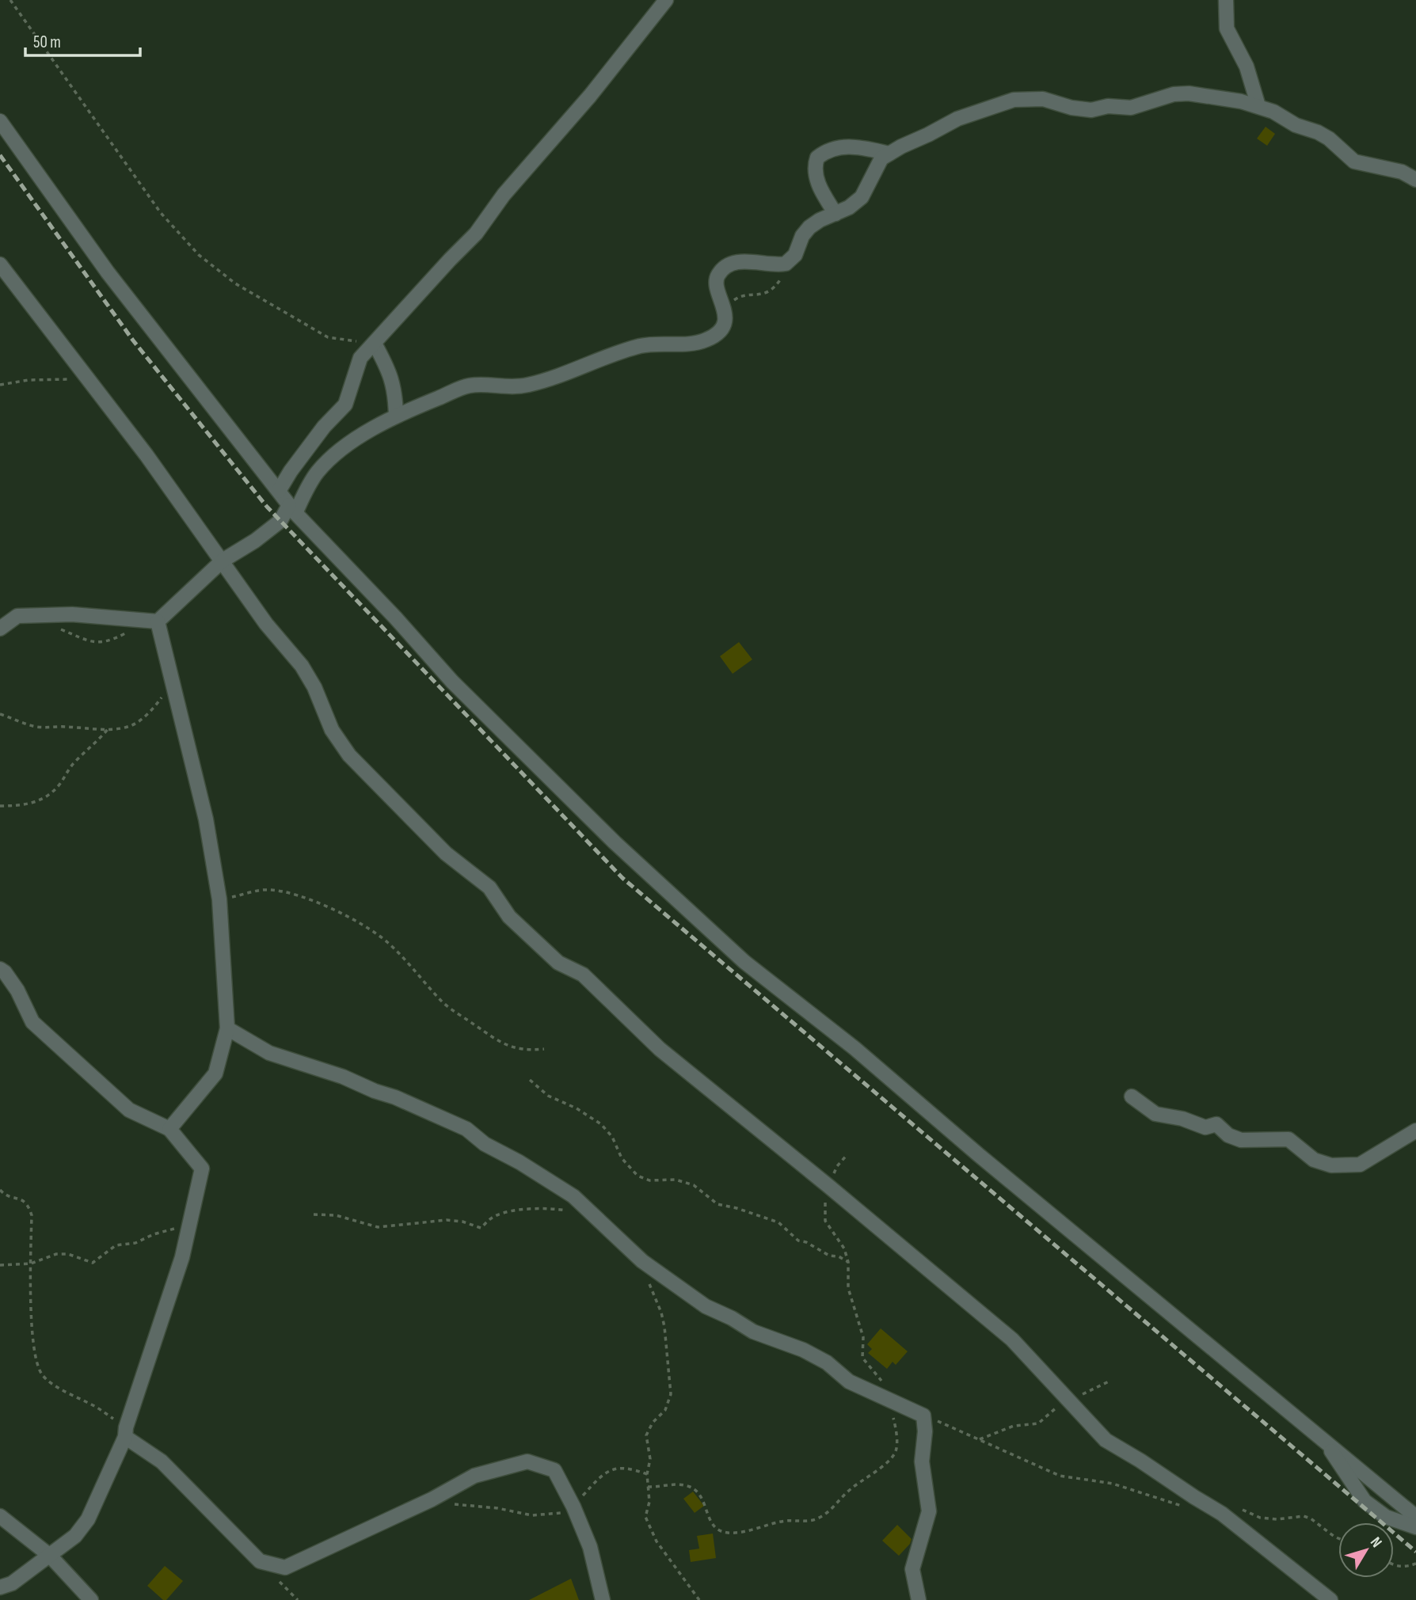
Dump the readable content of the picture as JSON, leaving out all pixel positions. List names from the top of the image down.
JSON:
{
  "scale_bar": "50 m",
  "north": "top right"
}
